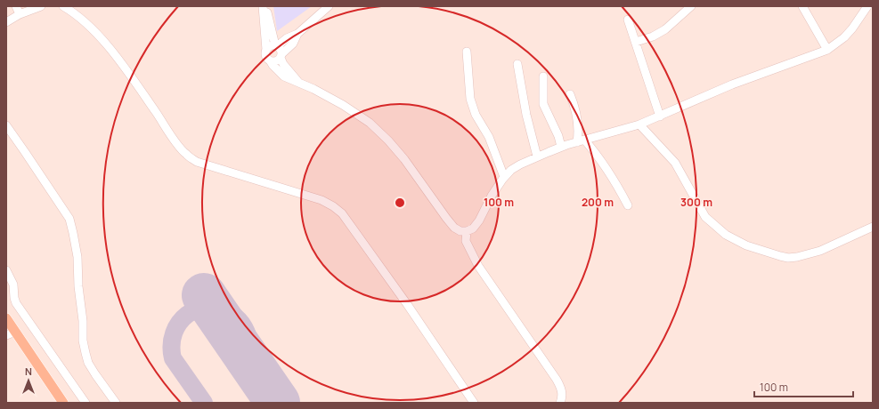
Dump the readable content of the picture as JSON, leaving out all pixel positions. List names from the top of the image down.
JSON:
{
  "scale_bar": "100 m",
  "north": "top",
  "rings": ["100 m", "200 m", "300 m"]
}
